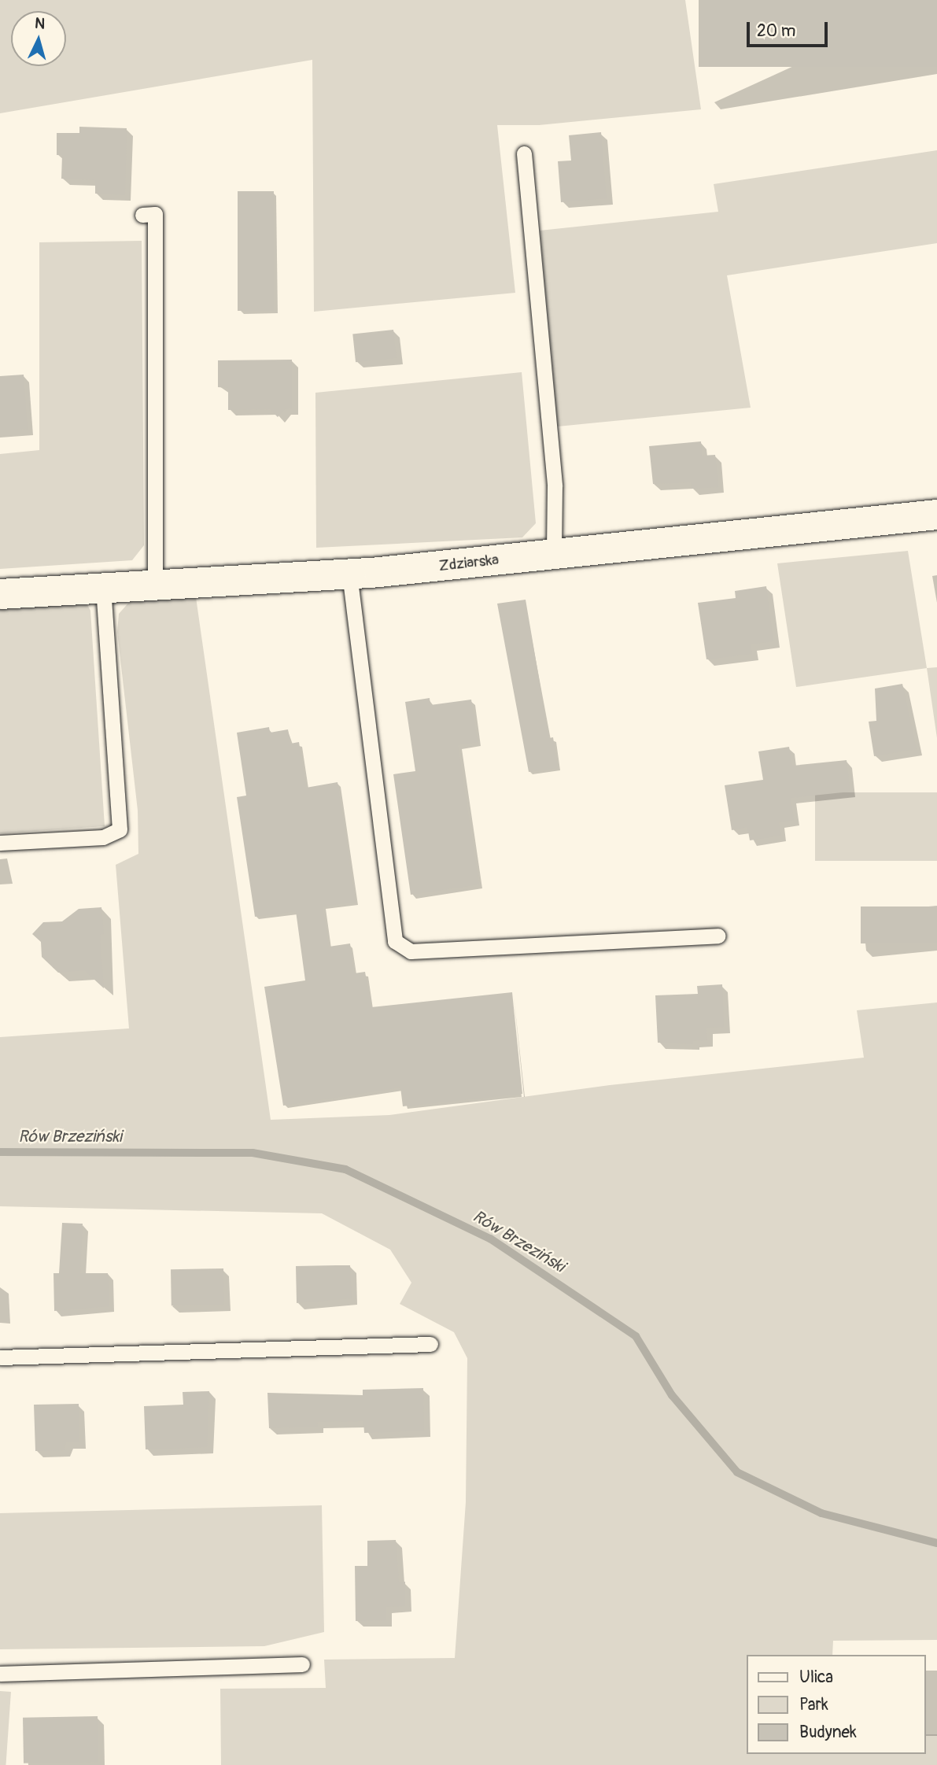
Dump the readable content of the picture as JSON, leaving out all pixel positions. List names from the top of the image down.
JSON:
{
  "streets": {
    "street": ["Zdziarska"]
  },
  "water": ["Rów Brzeziński"],
  "legend": ["Ulica", "Park", "Budynek"],
  "scale_bar": "20 m",
  "north": "top"
}
